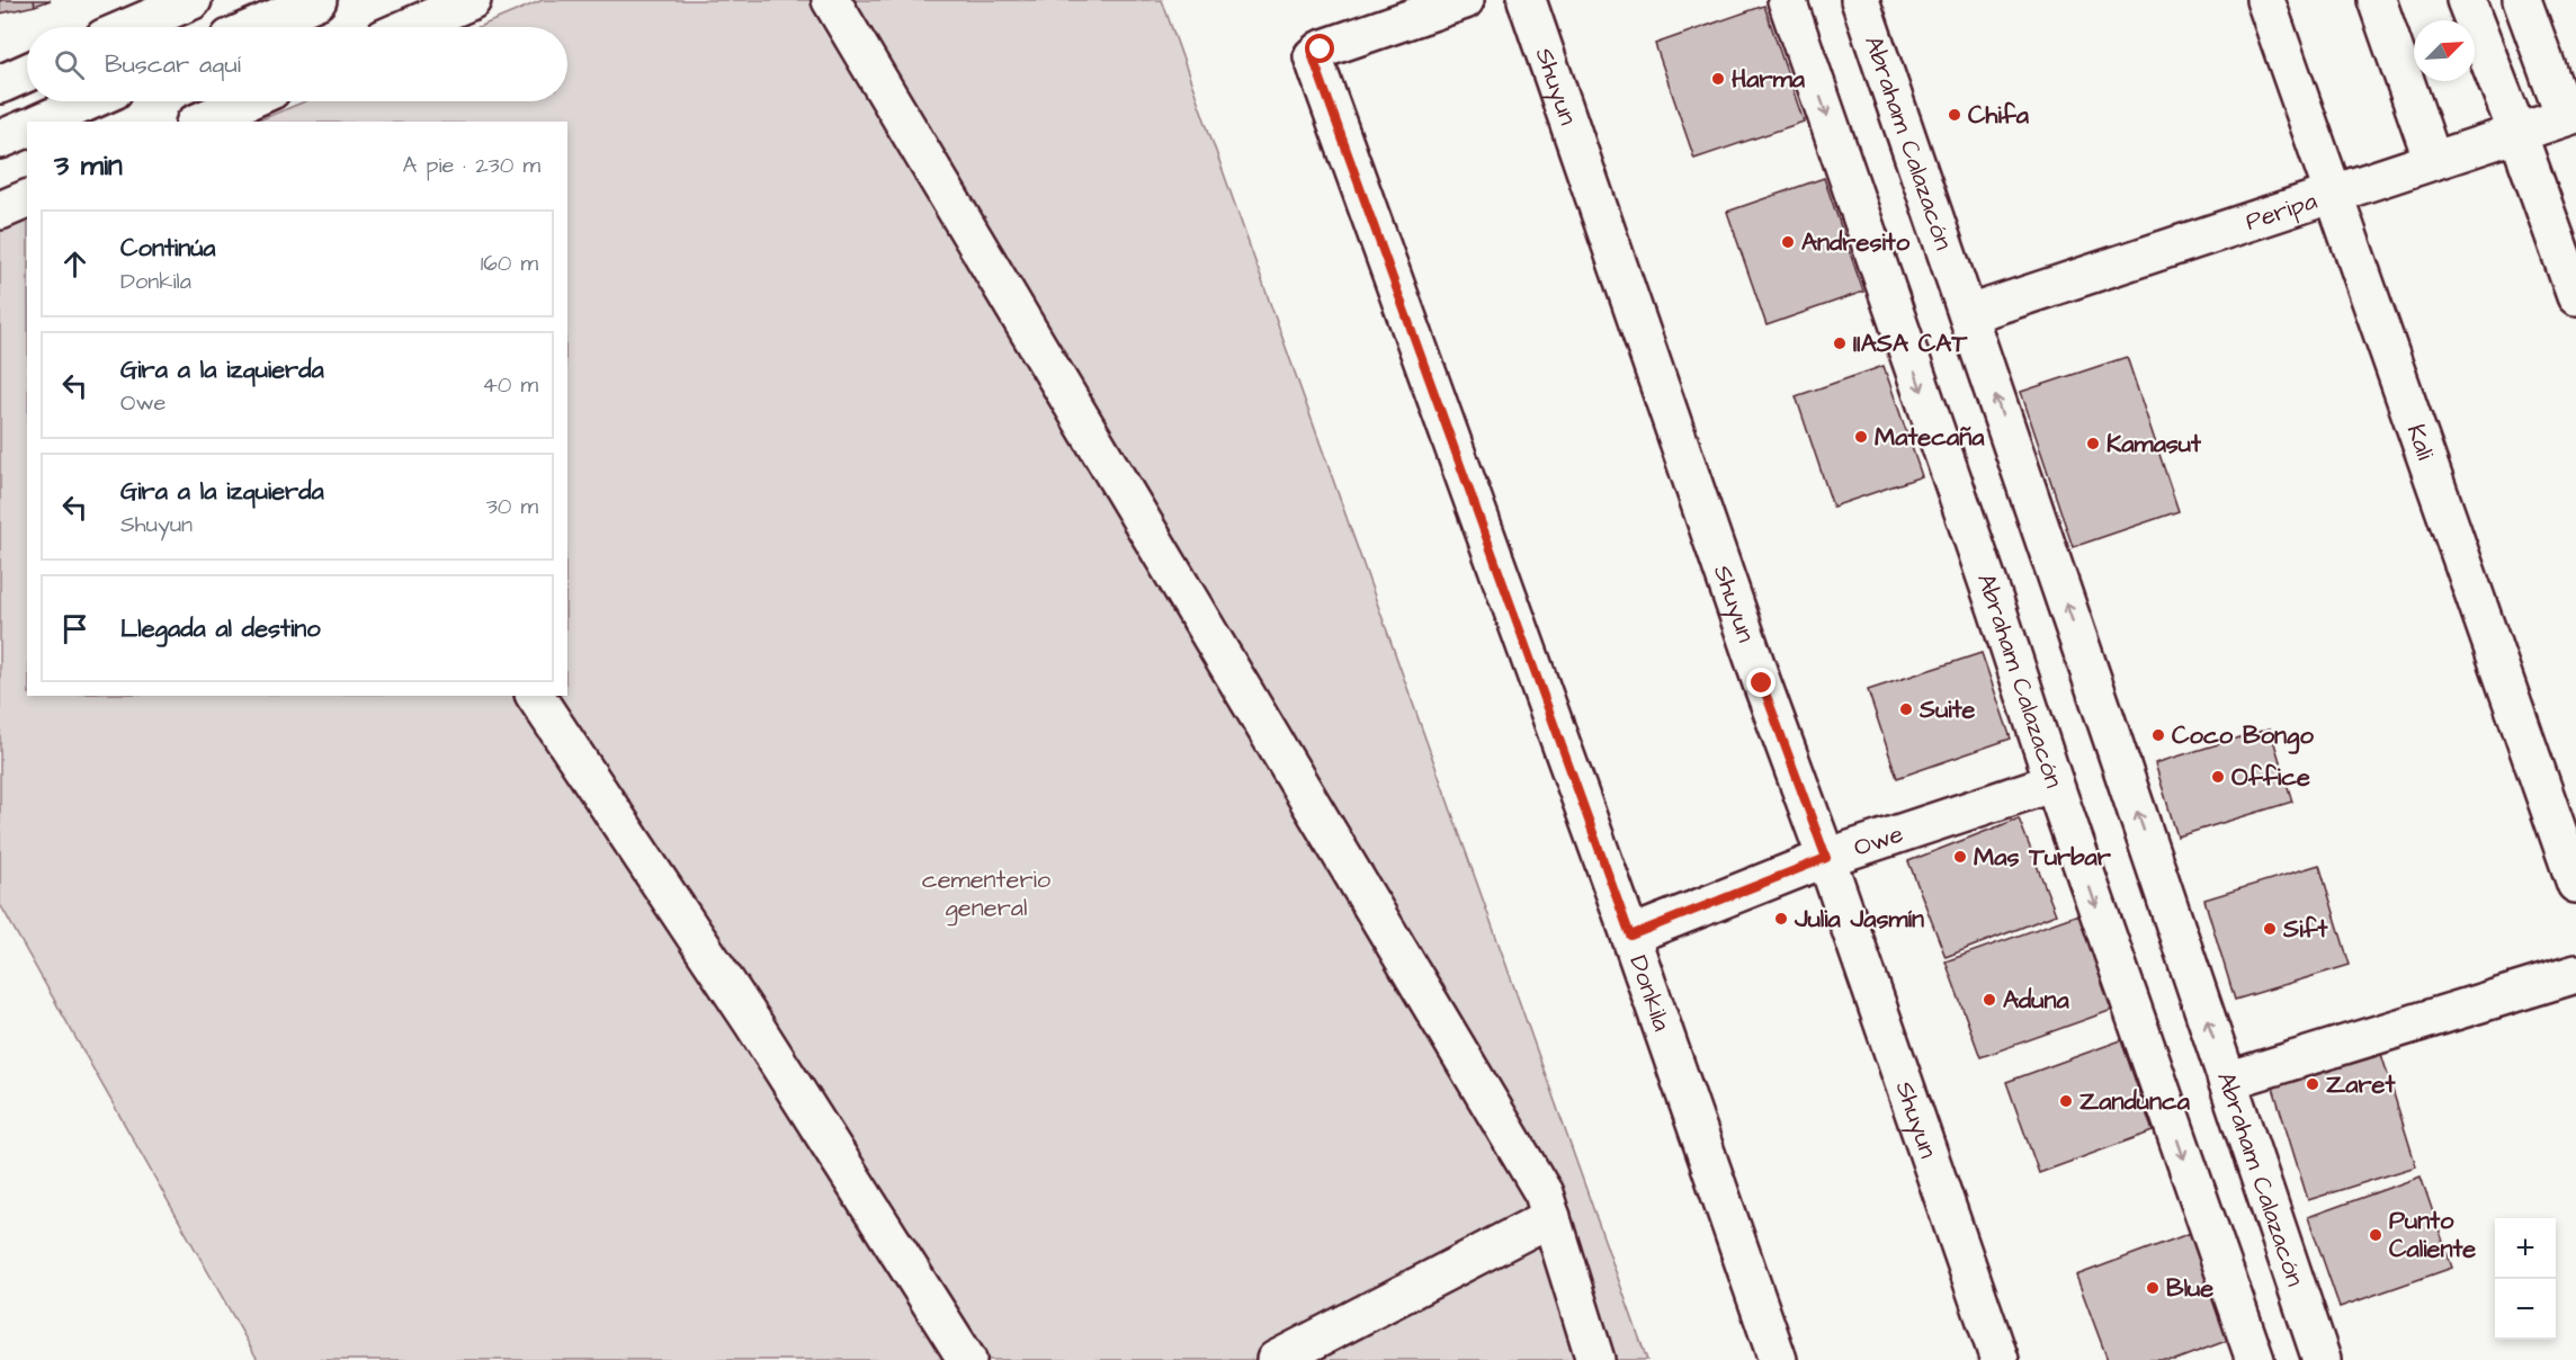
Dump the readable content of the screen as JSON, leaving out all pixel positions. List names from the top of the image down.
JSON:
{
  "streets": {
    "street": [
      "Shuyun",
      "Abraham Calazacón",
      "Peripa",
      "Kali",
      "Owe",
      "Donkila"
    ]
  },
  "crossings": [
    ["Shuyun", "Owe"],
    ["Abraham Calazacón", "Owe"],
    ["Peripa", "Kali"],
    ["Owe", "Donkila"]
  ],
  "parks": ["cementerio general"],
  "places": [
    "Harma",
    "Chifa",
    "Andresito",
    "IIASA CAT",
    "Matecaña",
    "Kamasut",
    "Suite",
    "Coco Bongo",
    "Office",
    "Mas Turbar",
    "Julia Jasmín",
    "Sift",
    "Aduna",
    "Zaret",
    "Zandunca",
    "Punto Caliente",
    "Blue"
  ],
  "north": "top right",
  "page": {
    "search": "Buscar aquí",
    "heading": ["3 min", "A pie · 230 m"],
    "list": [
      ["Continúa", "Donkila", "160 m"],
      ["Gira a la izquierda", "Owe", "40 m"],
      ["Gira a la izquierda", "Shuyun", "30 m"],
      "Llegada al destino"
    ],
    "map_buttons": ["+", "−"]
  }
}
